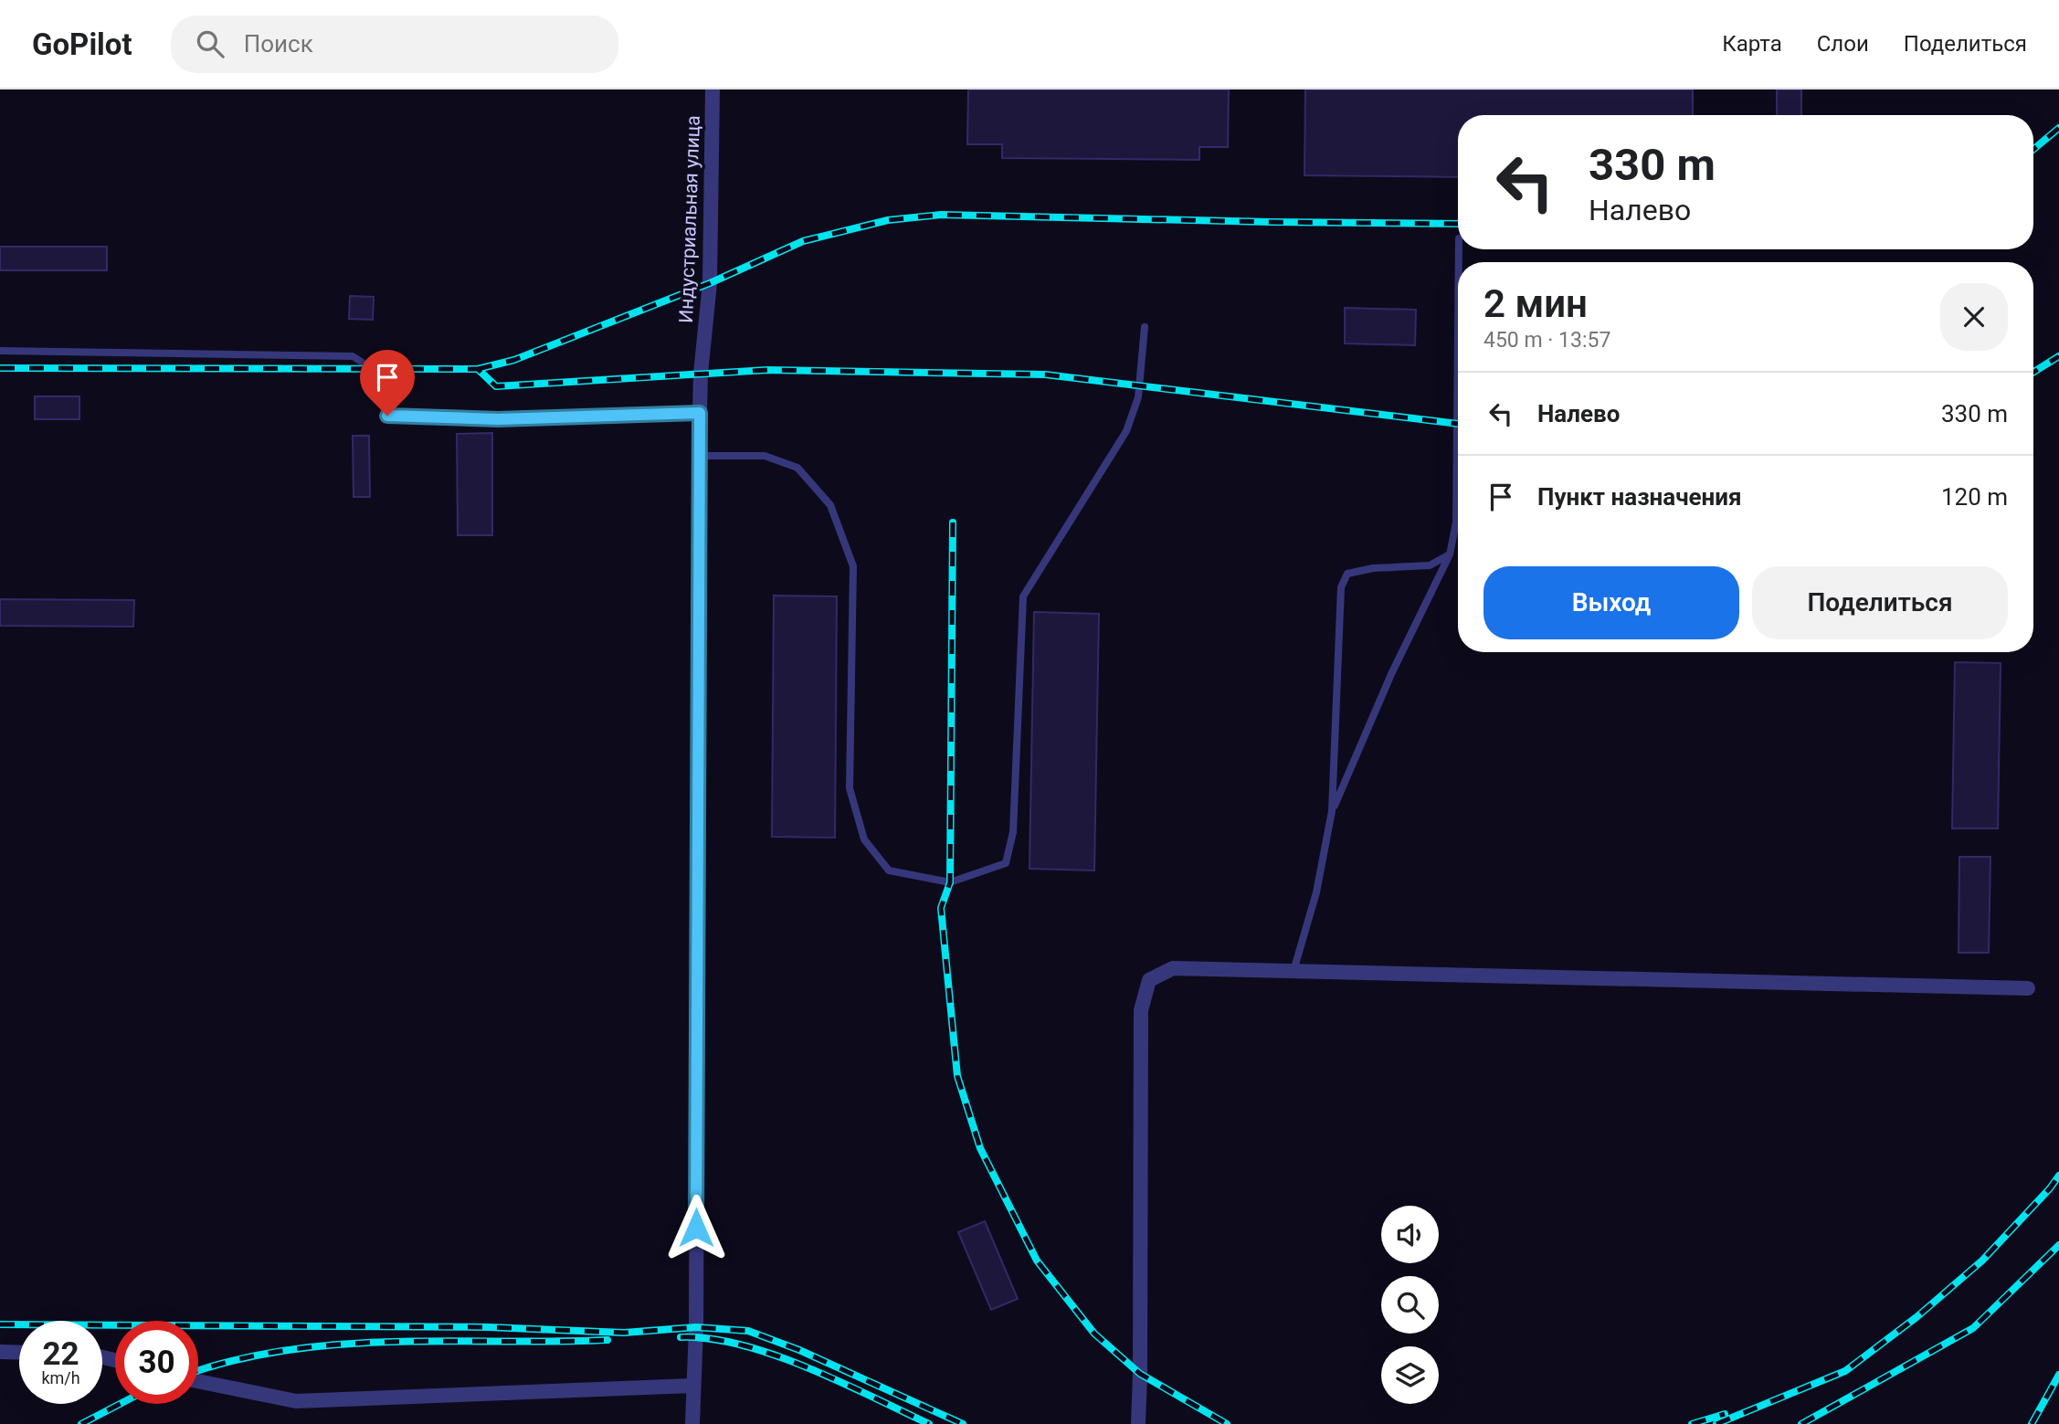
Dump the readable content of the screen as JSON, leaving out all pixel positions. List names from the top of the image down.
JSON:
{
  "streets": {
    "street": ["Индустриальная улица"]
  },
  "page": {
    "header": "GoPilot",
    "search": "Поиск",
    "nav": ["Карта", "Слои", "Поделиться"],
    "turn": ["330 m", "Налево"],
    "heading": ["2 мин", "450 m · 13:57"],
    "list": [
      {
        "name": "Налево",
        "value": "330 m"
      },
      {
        "name": "Пункт назначения",
        "value": "120 m"
      }
    ],
    "buttons": ["Выход", "Поделиться"],
    "speed": "22 km/h",
    "limit": "30"
  }
}
